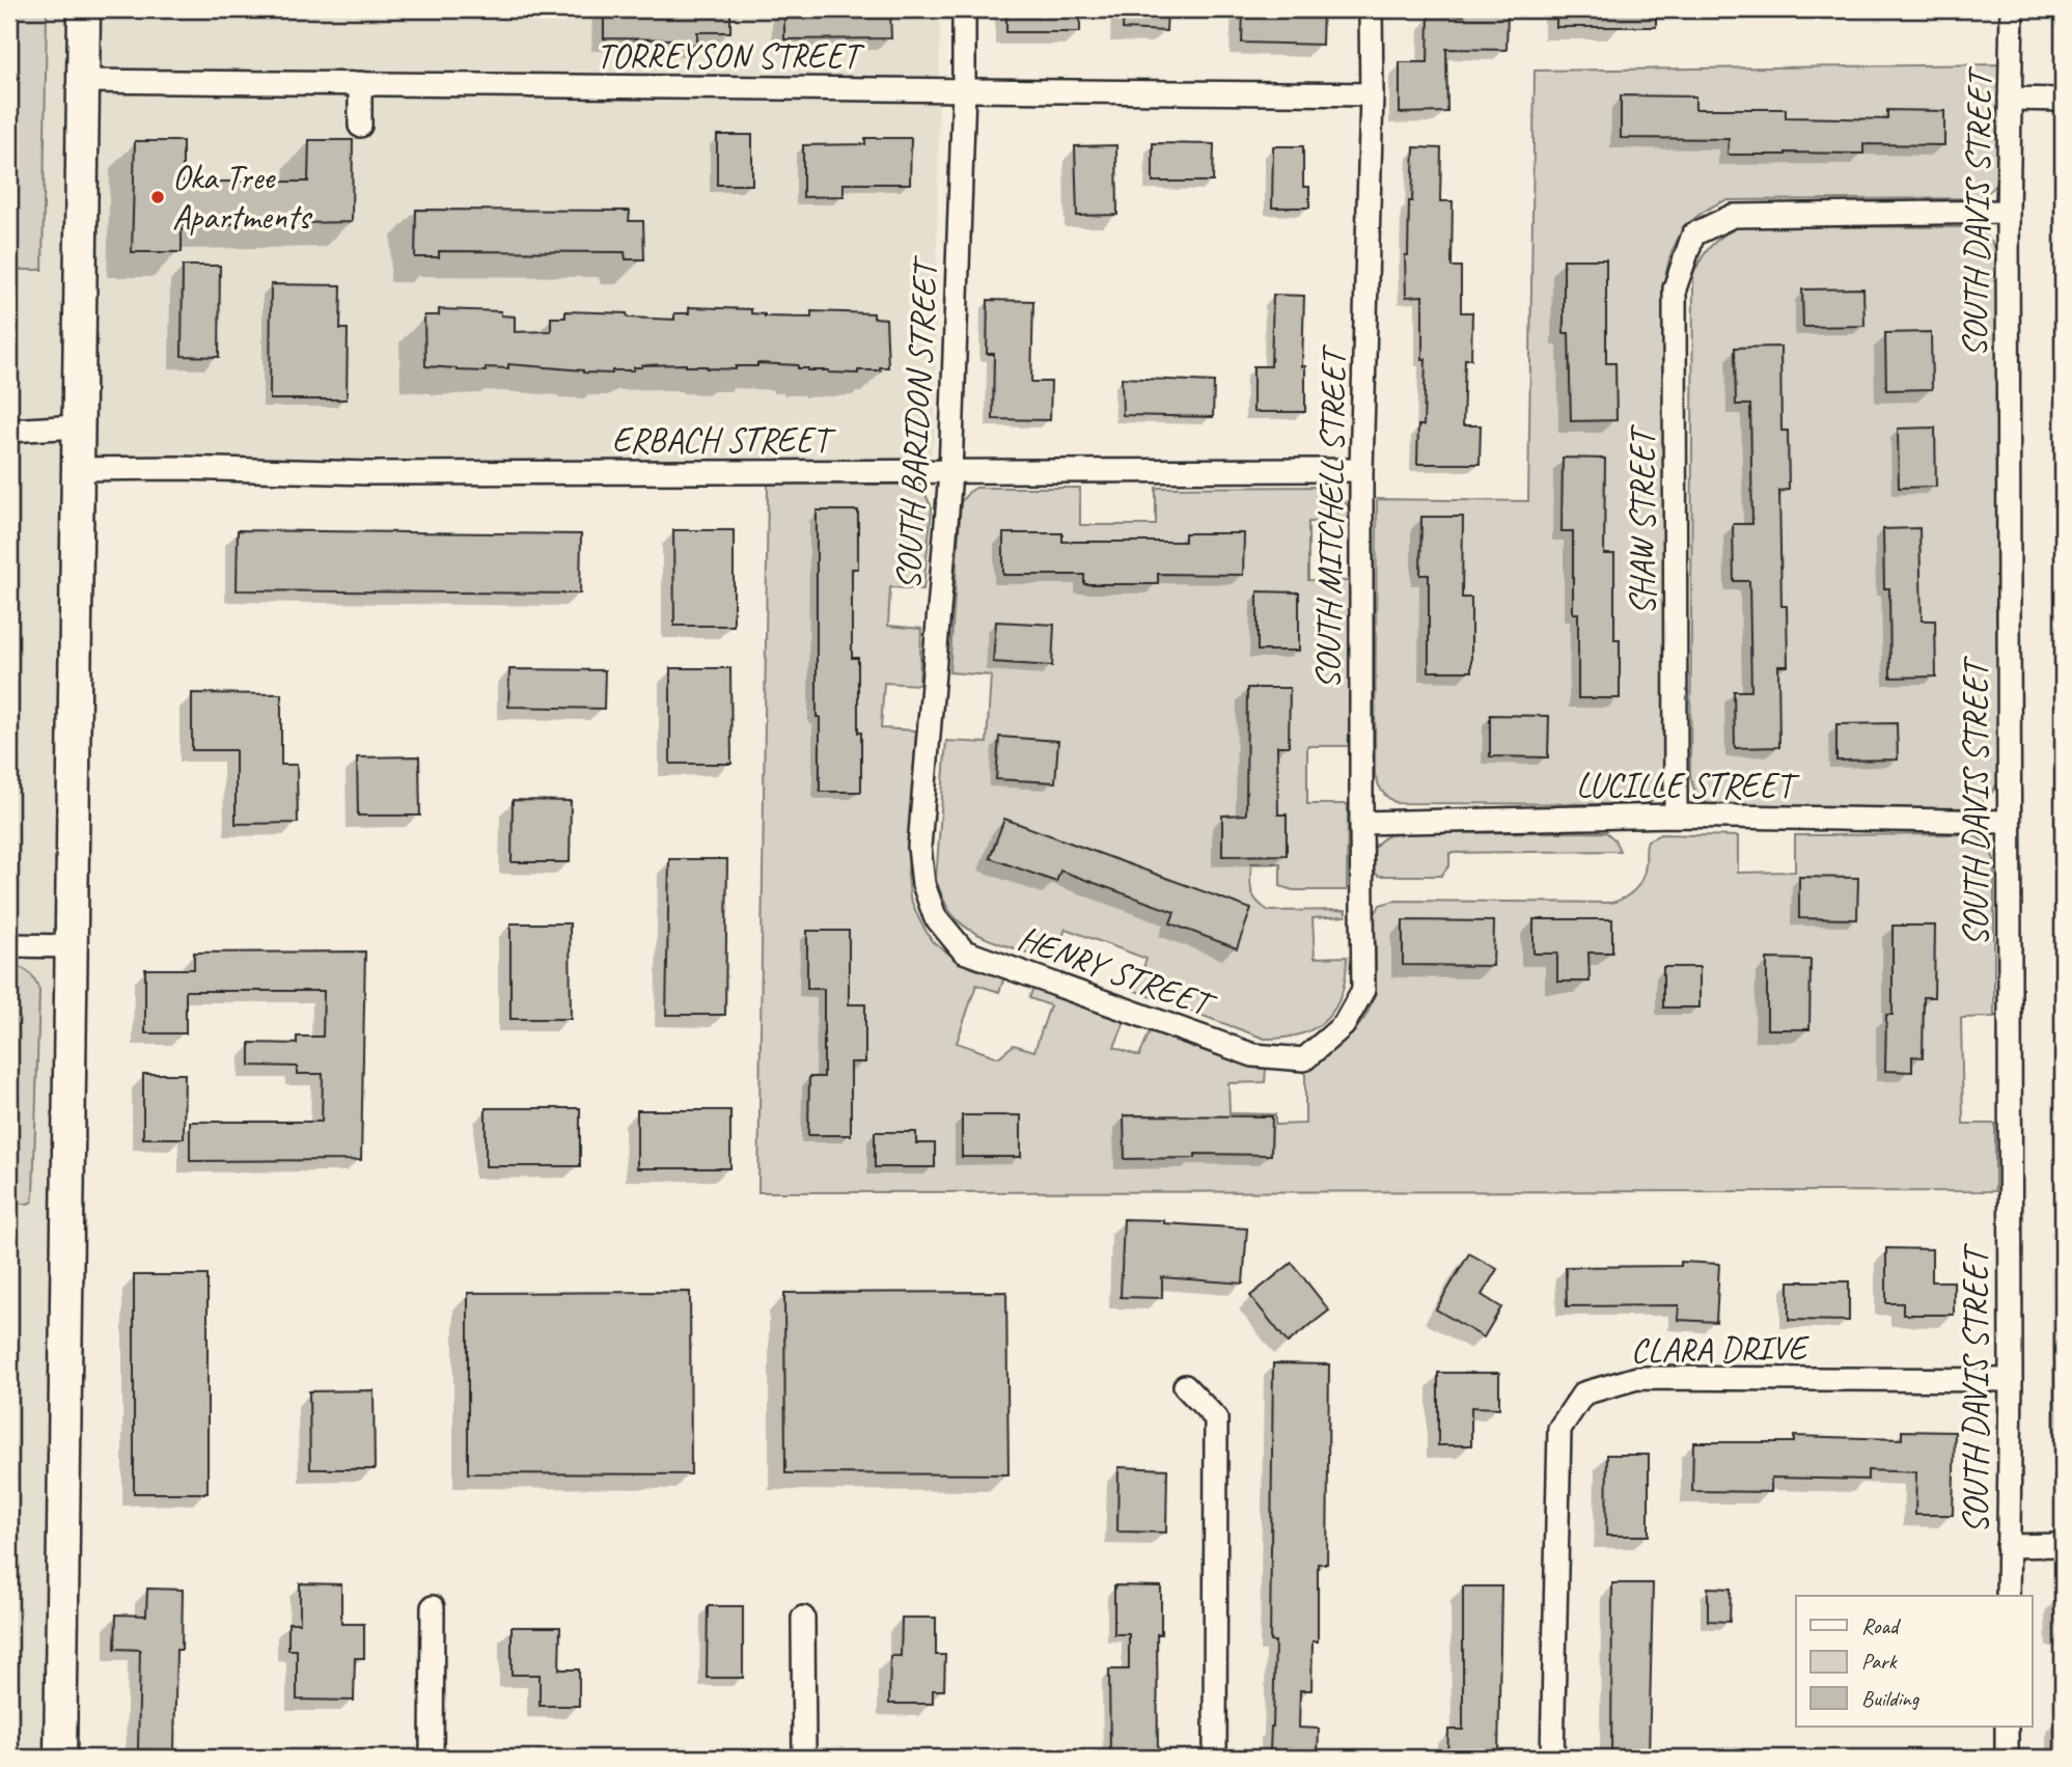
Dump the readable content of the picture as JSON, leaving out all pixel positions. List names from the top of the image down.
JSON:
{
  "streets": {
    "street": [
      "TORREYSON STREET",
      "SOUTH DAVIS STREET",
      "SOUTH BARIDON STREET",
      "ERBACH STREET",
      "SOUTH MITCHELL STREET",
      "SHAW STREET",
      "LUCILLE STREET",
      "HENRY STREET",
      "CLARA DRIVE"
    ]
  },
  "crossings": [
    ["TORREYSON STREET", "SOUTH BARIDON STREET"],
    ["TORREYSON STREET", "SOUTH MITCHELL STREET"],
    ["SOUTH DAVIS STREET", "SHAW STREET"],
    ["SOUTH DAVIS STREET", "LUCILLE STREET"],
    ["SOUTH DAVIS STREET", "CLARA DRIVE"],
    ["SOUTH BARIDON STREET", "ERBACH STREET"],
    ["SOUTH BARIDON STREET", "HENRY STREET"],
    ["ERBACH STREET", "SOUTH MITCHELL STREET"],
    ["SOUTH MITCHELL STREET", "LUCILLE STREET"],
    ["SOUTH MITCHELL STREET", "HENRY STREET"],
    ["SHAW STREET", "LUCILLE STREET"]
  ],
  "places": ["Oka Tree Apartments"],
  "legend": ["Road", "Park", "Building"]
}
